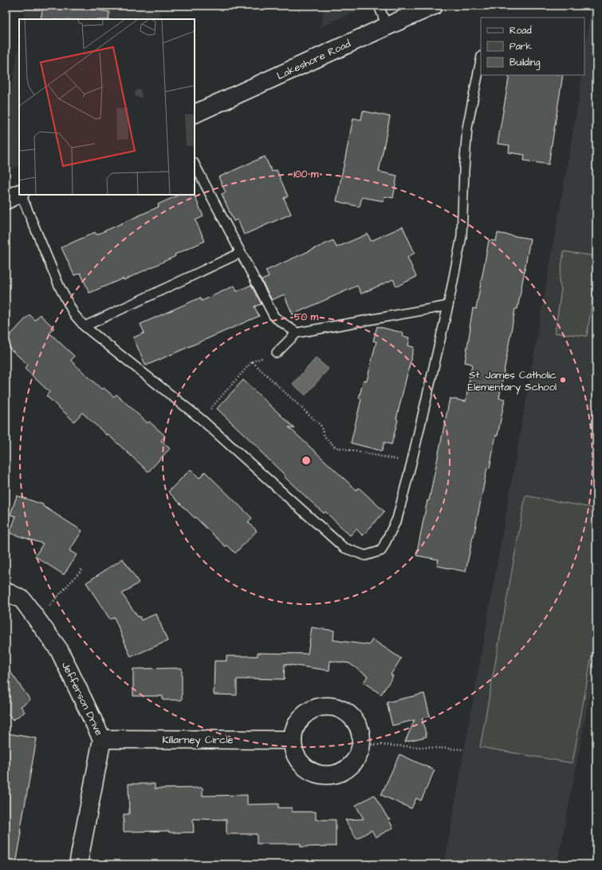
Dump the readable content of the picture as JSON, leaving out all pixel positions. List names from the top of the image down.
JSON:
{
  "streets": {
    "street": ["Lakeshore Road", "Jefferson Drive", "Killarney Circle"]
  },
  "crossings": [
    ["Jefferson Drive", "Killarney Circle"]
  ],
  "places": ["St. James Catholic Elementary School"],
  "legend": ["Road", "Park", "Building"],
  "rings": ["100 m", "50 m"]
}
